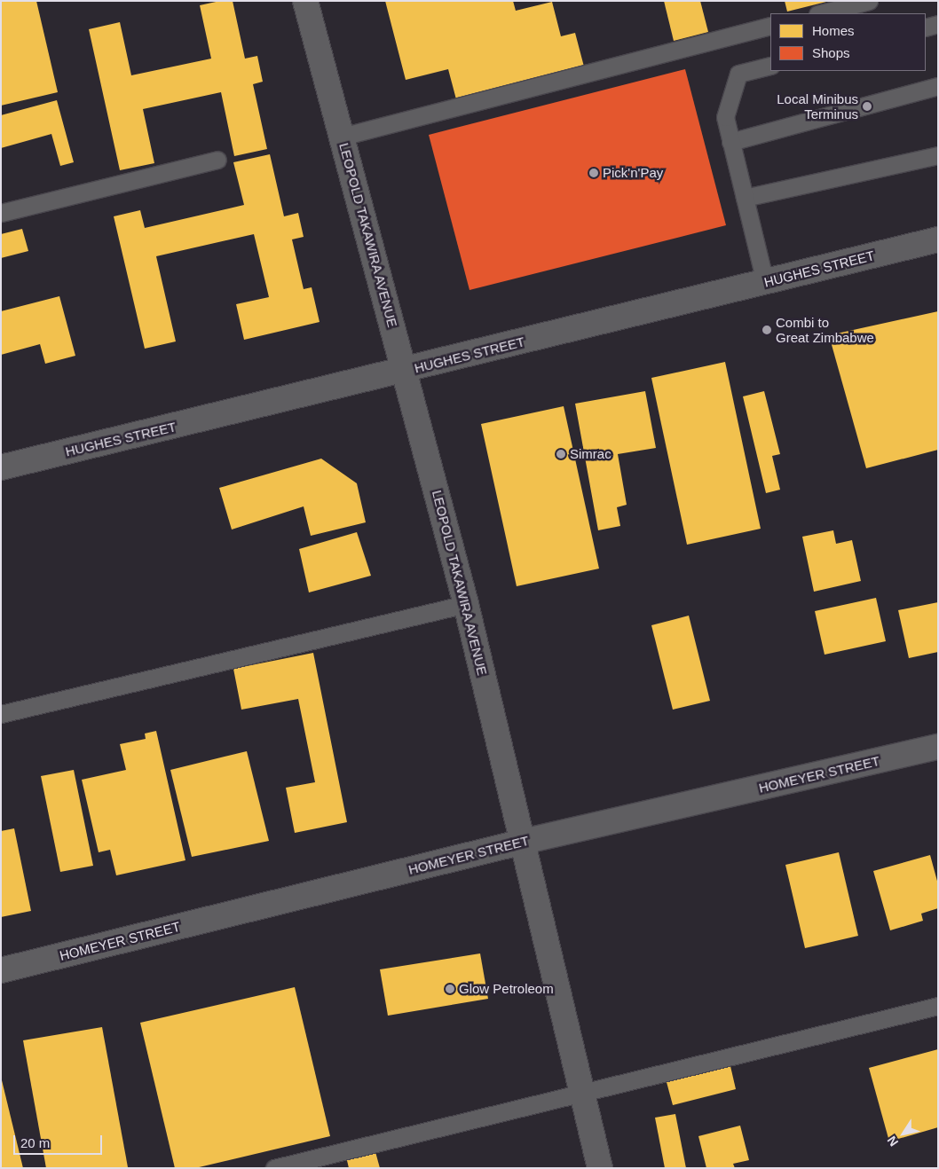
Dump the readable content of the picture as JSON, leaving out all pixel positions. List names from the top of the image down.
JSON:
{
  "streets": {
    "street": ["LEOPOLD TAKAWIRA AVENUE", "HUGHES STREET", "HOMEYER STREET"]
  },
  "crossings": [
    ["LEOPOLD TAKAWIRA AVENUE", "HUGHES STREET"],
    ["LEOPOLD TAKAWIRA AVENUE", "HOMEYER STREET"]
  ],
  "places": [
    "Local Minibus Terminus",
    "Pick'n'Pay",
    "Combi to Great Zimbabwe",
    "Simrac",
    "Glow Petroleom"
  ],
  "legend": ["Homes", "Shops"],
  "scale_bar": "20 m",
  "north": "bottom left"
}
